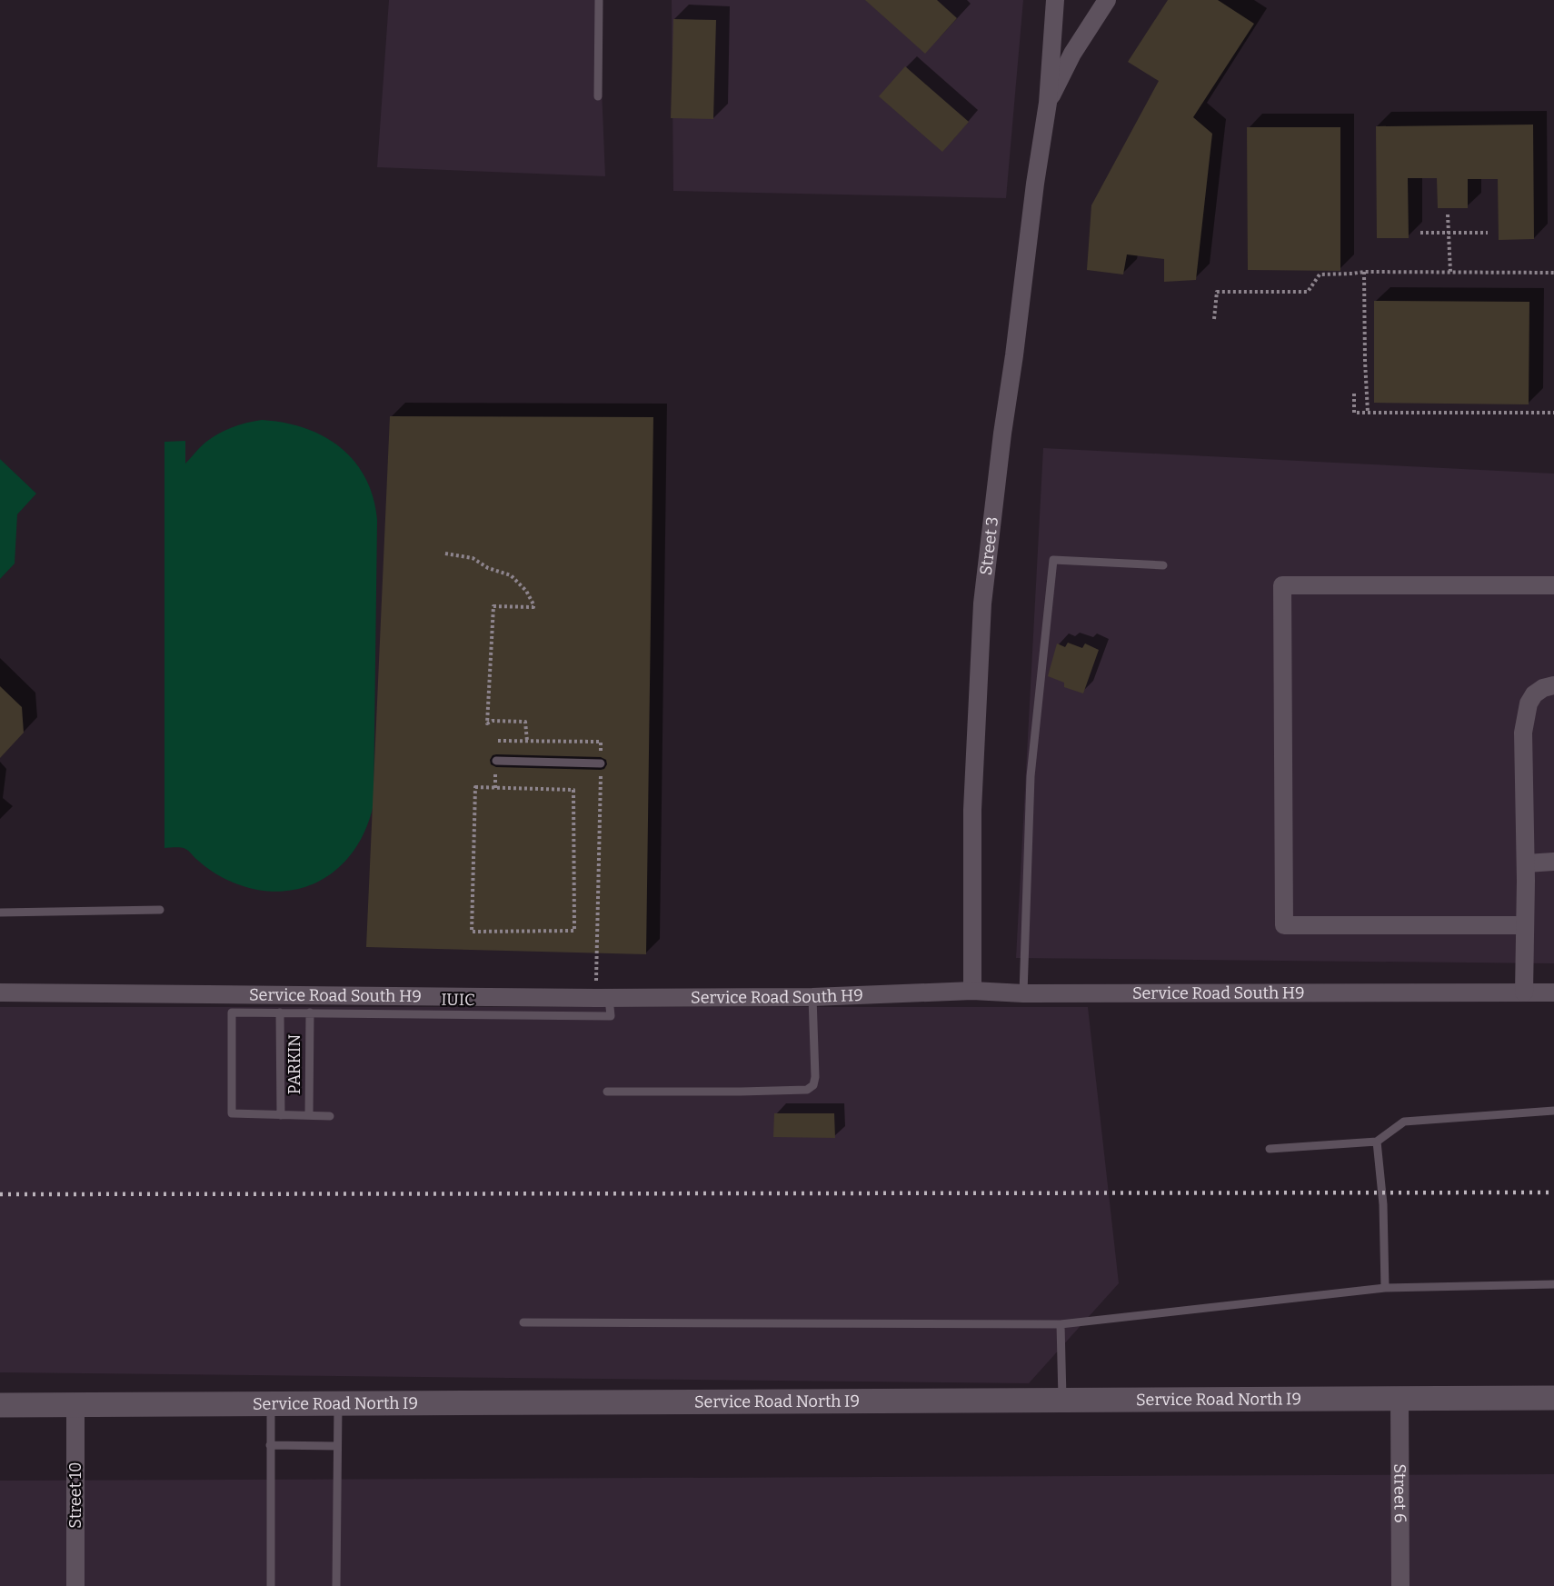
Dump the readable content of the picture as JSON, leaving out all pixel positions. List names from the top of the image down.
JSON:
{
  "streets": {
    "main road": ["Service Road North I9"],
    "street": [
      "Street 3",
      "Service Road South H9",
      "Street 6",
      "Street 10"
    ],
    "lane": ["IUIC", "PARKIN"]
  },
  "crossings": [
    ["Street 3", "Service Road South H9"],
    ["Service Road South H9", "IUIC"],
    ["IUIC", "PARKIN"],
    ["Service Road North I9", "Street 6"],
    ["Service Road North I9", "Street 10"]
  ]
}
